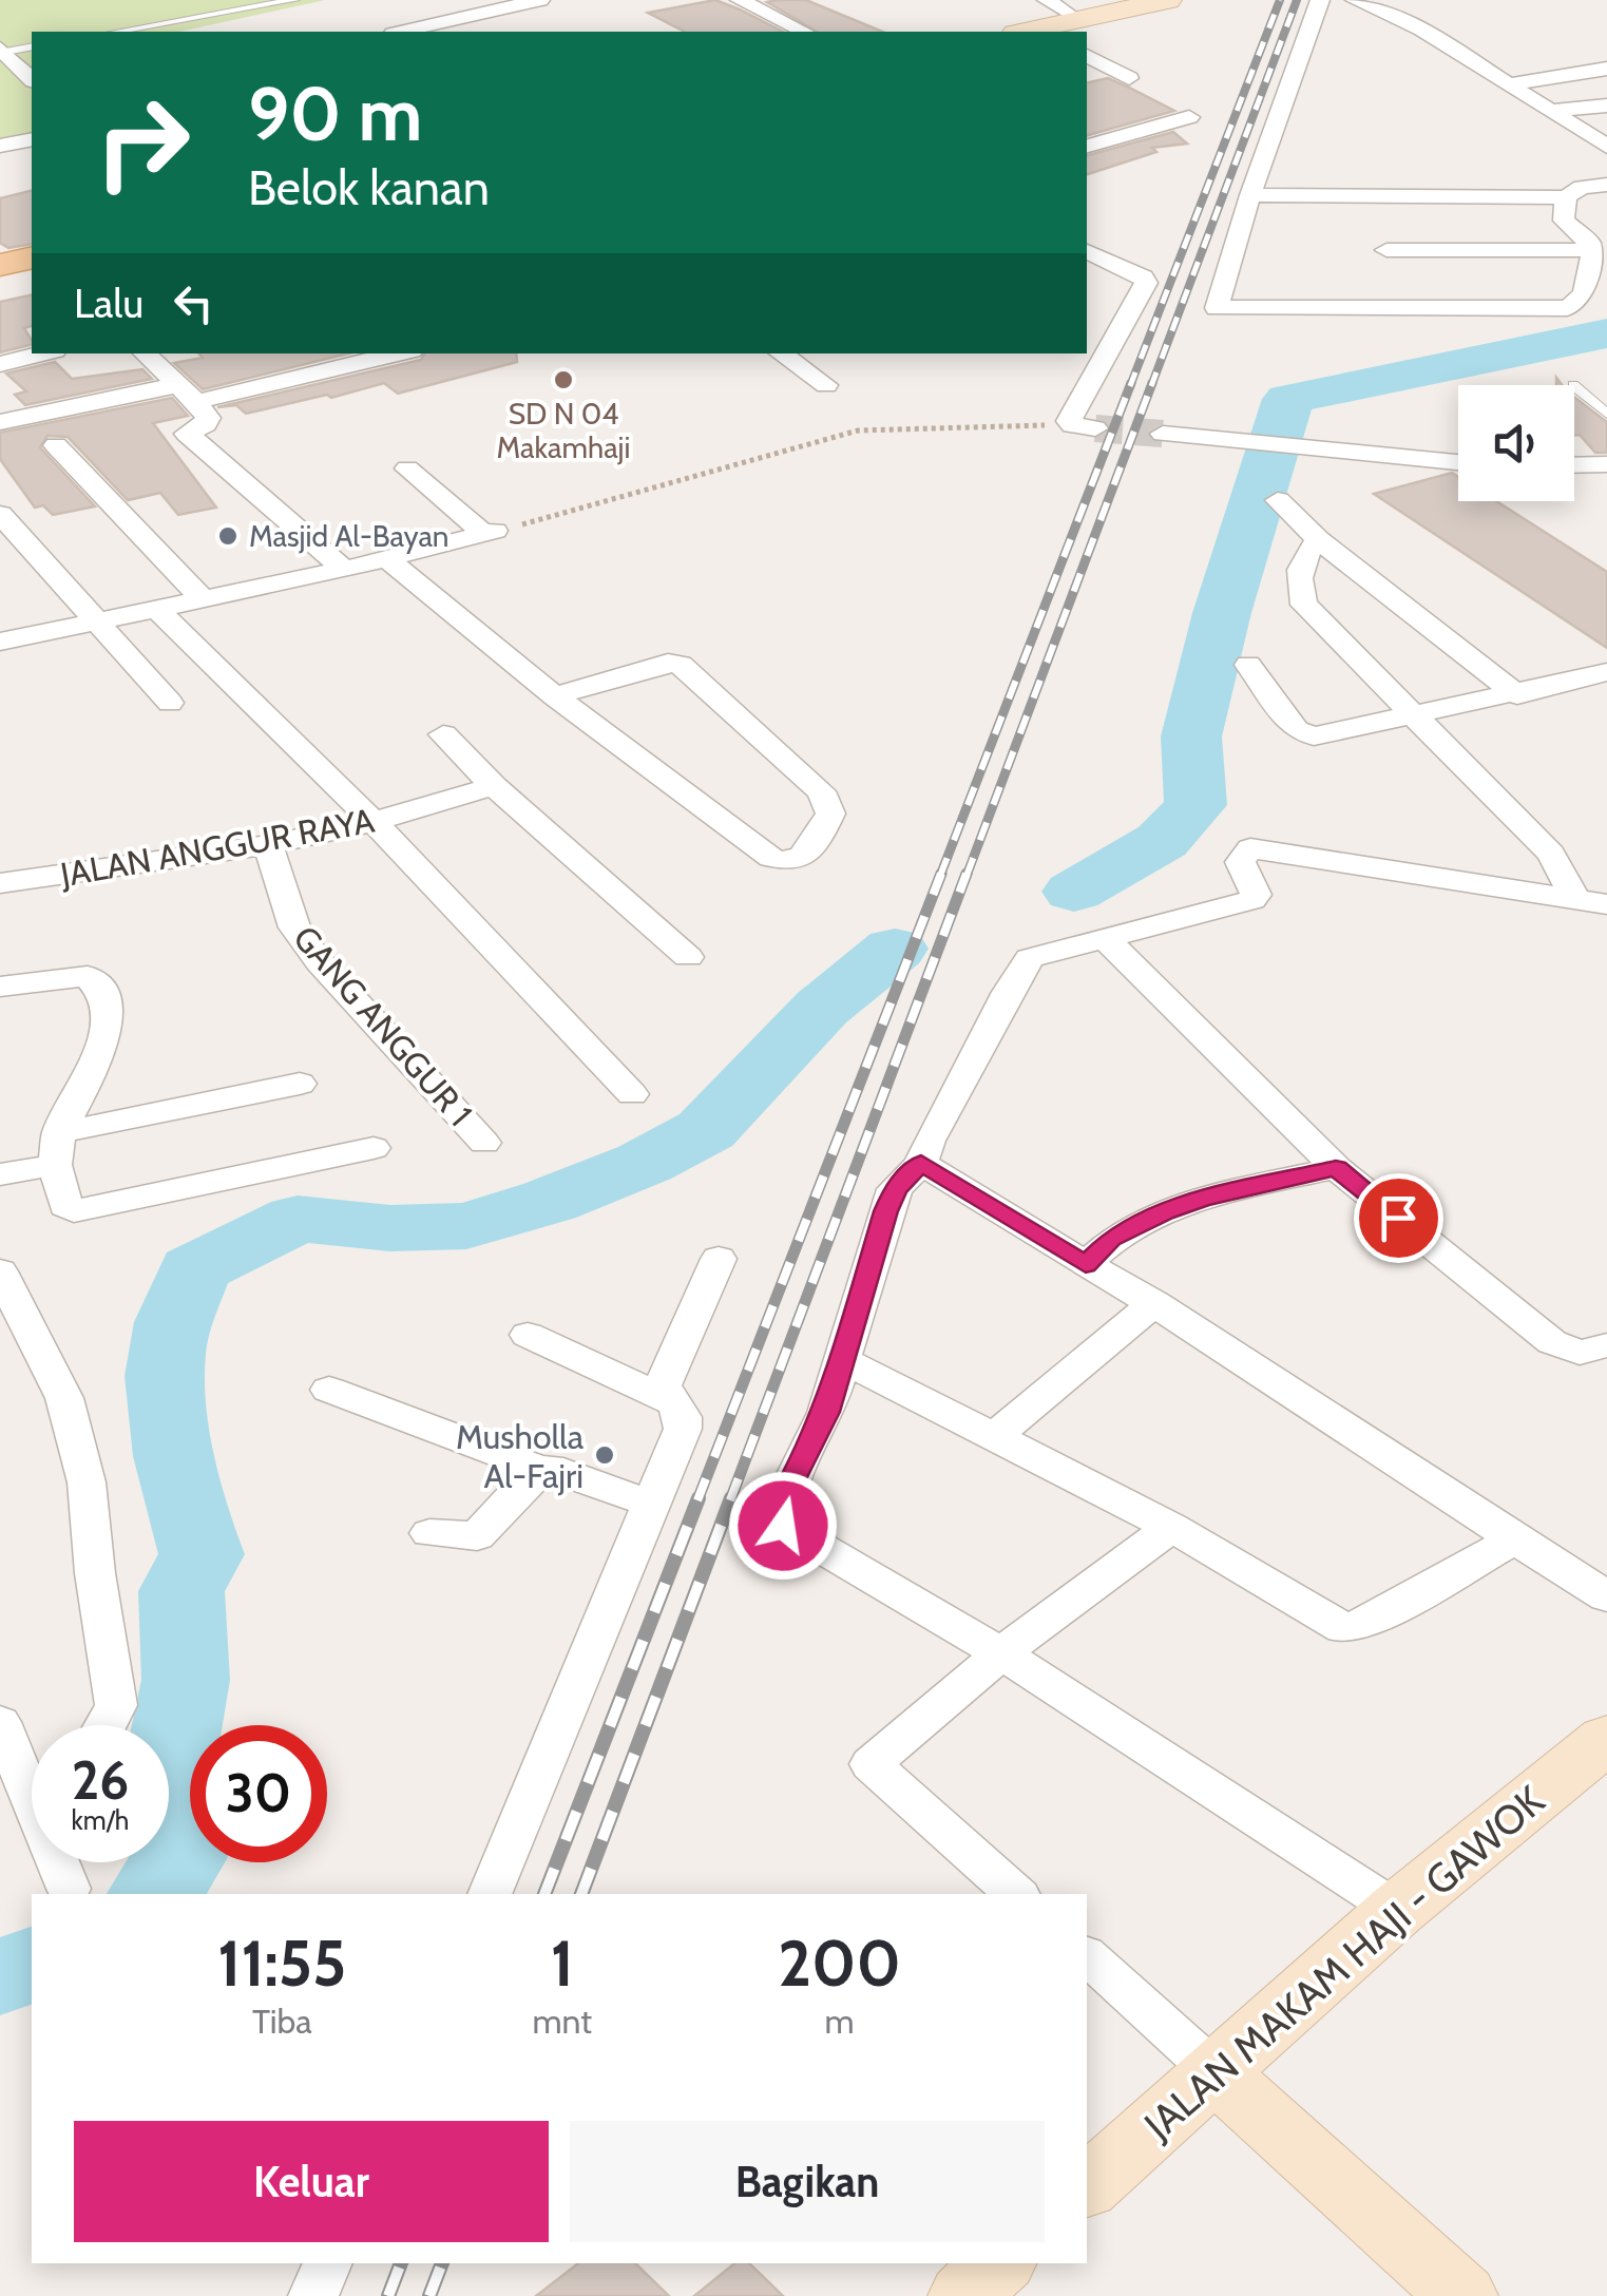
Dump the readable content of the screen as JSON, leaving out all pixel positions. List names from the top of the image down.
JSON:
{
  "streets": {
    "street": ["JALAN ANGGUR RAYA", "GANG ANGGUR 1", "JALAN MAKAM HAJI - GAWOK"]
  },
  "crossings": [
    ["JALAN ANGGUR RAYA", "GANG ANGGUR 1"]
  ],
  "places": ["SD N 04 Makamhaji", "Masjid Al-Bayan", "Musholla Al-Fajri"],
  "page": {
    "turn": ["90 m", "Belok kanan"],
    "then": "Lalu",
    "speed": "26 km/h",
    "limit": "30",
    "eta": [
      "11:55",
      "Tiba",
      "1",
      "mnt",
      "200",
      "m"
    ],
    "buttons": ["Keluar", "Bagikan"]
  }
}
